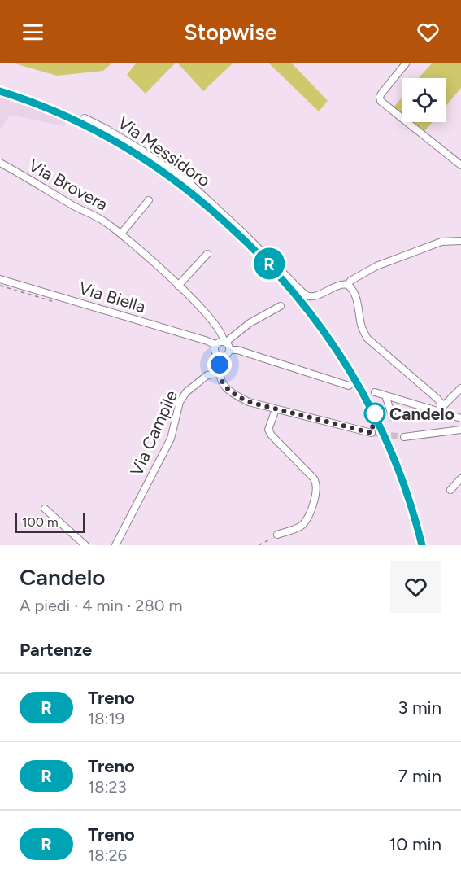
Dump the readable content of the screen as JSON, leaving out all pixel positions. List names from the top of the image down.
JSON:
{
  "streets": {
    "street": [
      "Via Messidoro",
      "Via Brovera",
      "Via Biella",
      "Via Campile"
    ]
  },
  "crossings": [
    ["Via Brovera", "Via Biella"]
  ],
  "places": ["Candelo"],
  "scale_bar": "100 m",
  "page": {
    "header": "Stopwise",
    "on_map": "R",
    "scale": "100 m",
    "heading": [
      ["Candelo", "A piedi · 4 min · 280 m"],
      "Partenze"
    ],
    "list": [
      {
        "mark": "R",
        "name": "Treno",
        "note": "18:19",
        "value": "3 min"
      },
      {
        "mark": "R",
        "name": "Treno",
        "note": "18:23",
        "value": "7 min"
      },
      {
        "mark": "R",
        "name": "Treno",
        "note": "18:26",
        "value": "10 min"
      }
    ]
  }
}
